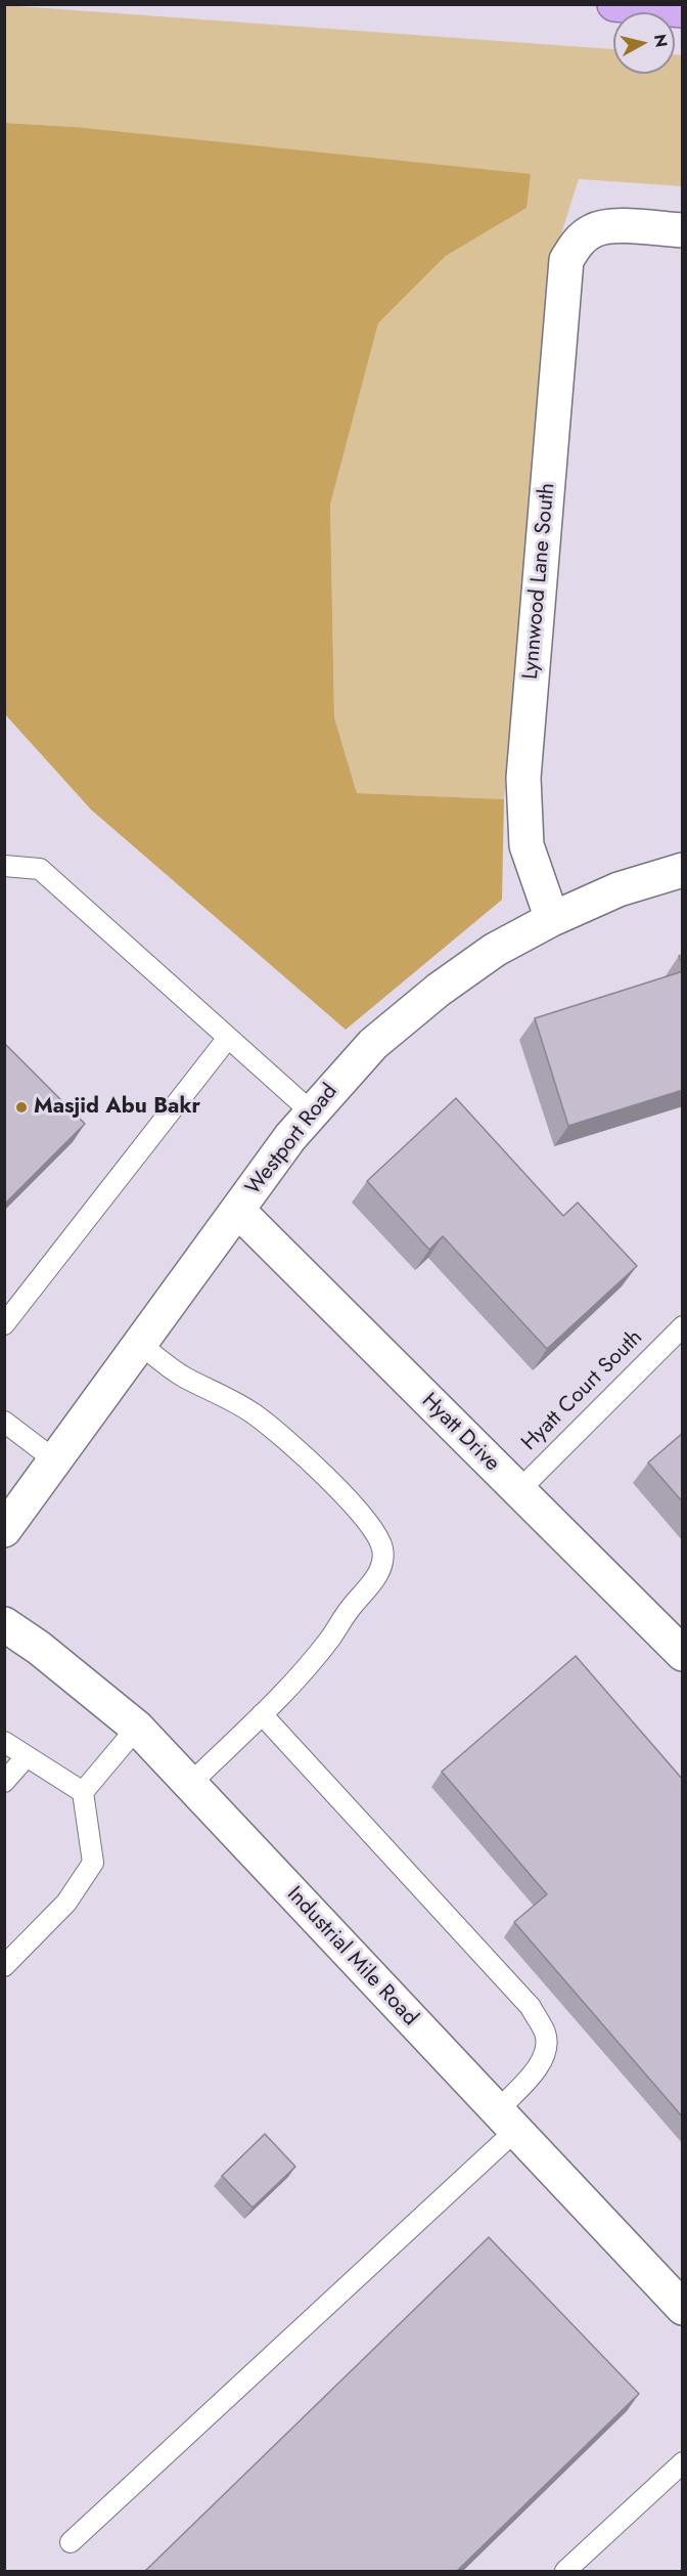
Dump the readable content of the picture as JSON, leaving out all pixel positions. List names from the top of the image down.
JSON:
{
  "streets": {
    "street": [
      "Lynnwood Lane South",
      "Westport Road",
      "Hyatt Drive",
      "Industrial Mile Road"
    ],
    "lane": ["Hyatt Court South"]
  },
  "crossings": [
    ["Lynnwood Lane South", "Westport Road"],
    ["Westport Road", "Hyatt Drive"],
    ["Hyatt Court South", "Hyatt Drive"]
  ],
  "places": ["Masjid Abu Bakr"],
  "north": "right"
}
